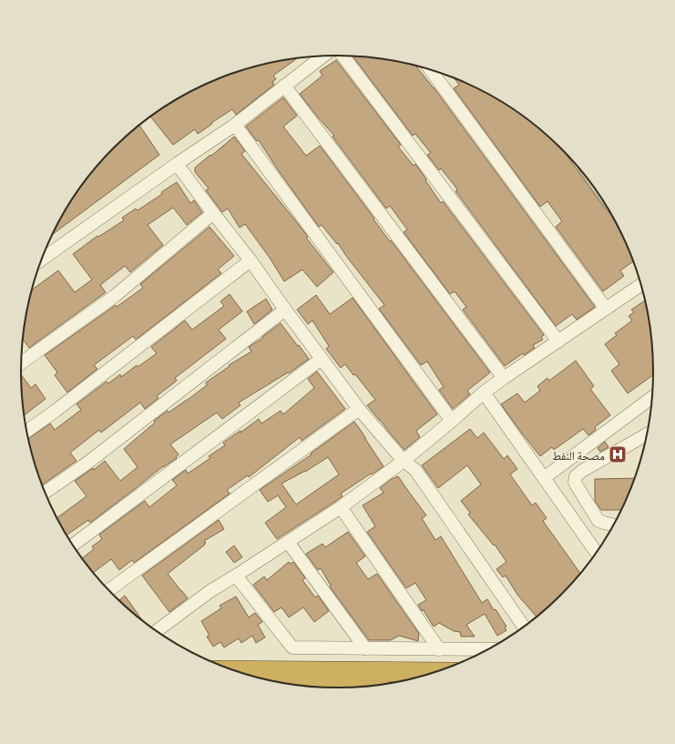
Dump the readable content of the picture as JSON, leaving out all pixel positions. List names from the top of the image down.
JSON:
{
  "places": {
    "hospital": ["مصحة النفط"]
  }
}
